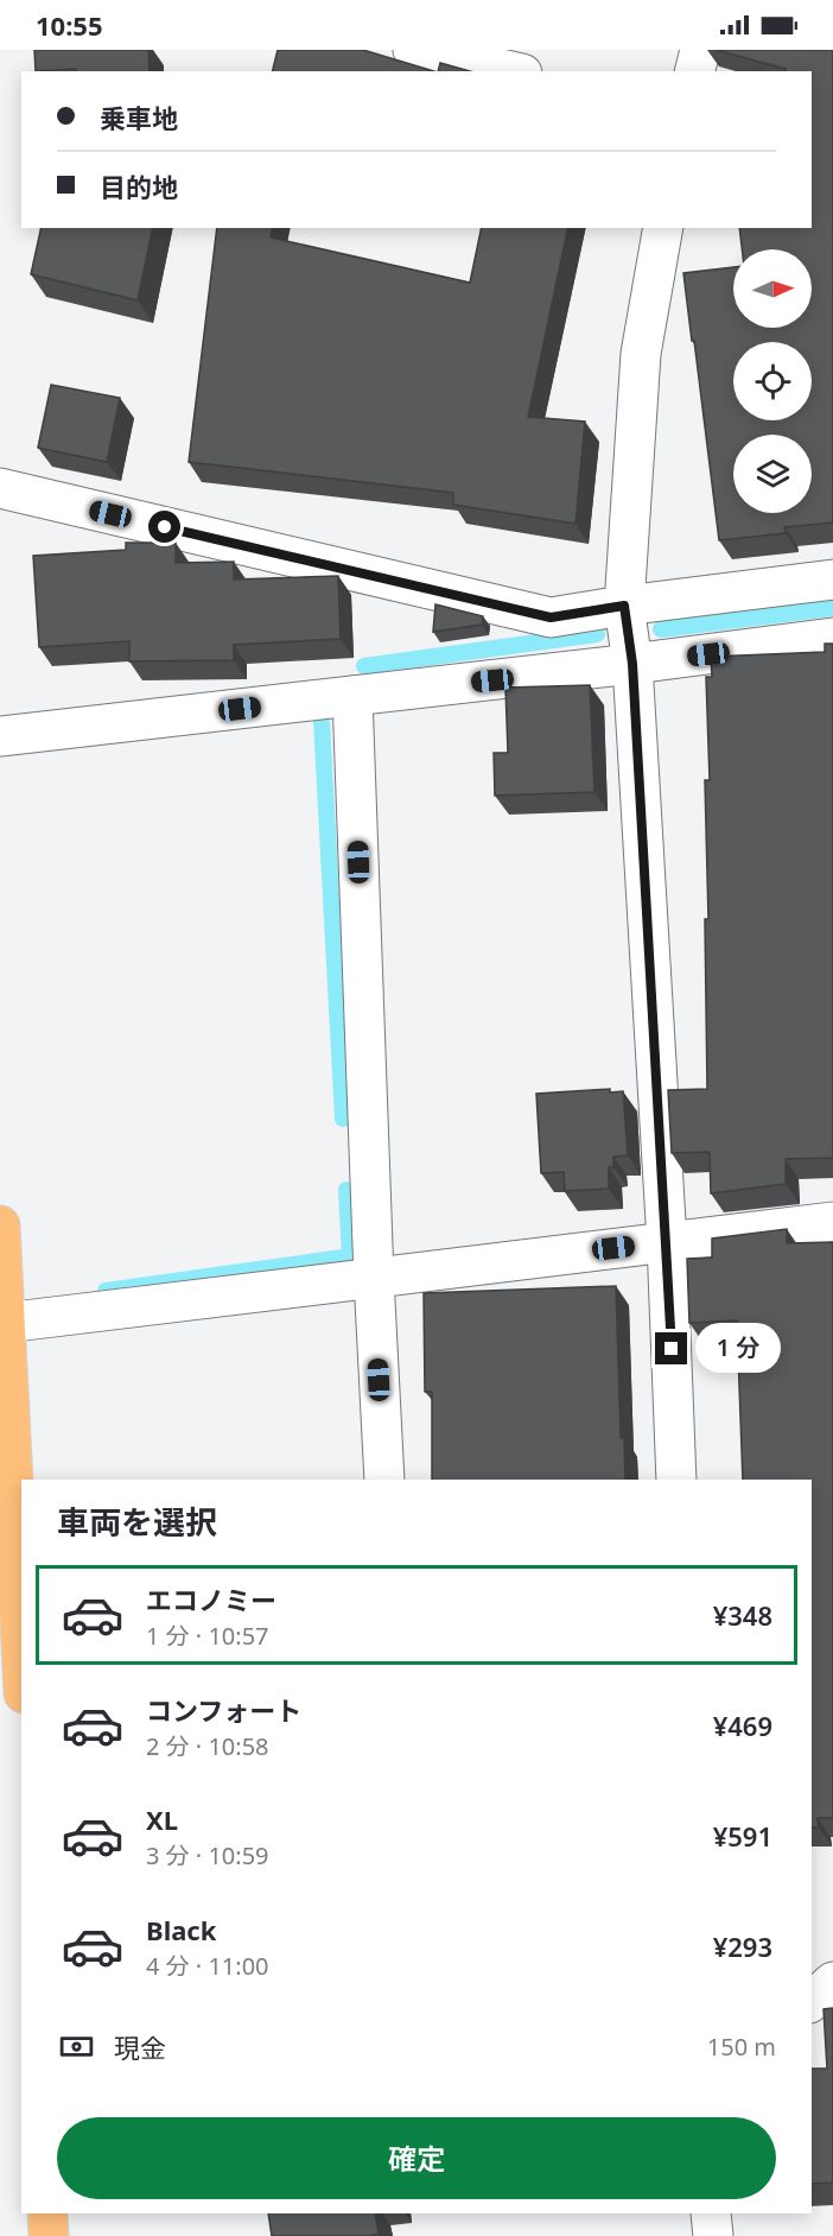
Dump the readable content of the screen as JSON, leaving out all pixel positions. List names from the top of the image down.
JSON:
{
  "north": "right",
  "page": {
    "status": "10:55",
    "banner": ["乗車地", "目的地"],
    "bubble": "1 分",
    "heading": "車両を選択",
    "list": [
      {
        "name": "エコノミー",
        "note": "1 分 · 10:57",
        "value": "¥348"
      },
      {
        "name": "コンフォート",
        "note": "2 分 · 10:58",
        "value": "¥469"
      },
      {
        "name": "XL",
        "note": "3 分 · 10:59",
        "value": "¥591"
      },
      {
        "name": "Black",
        "note": "4 分 · 11:00",
        "value": "¥293"
      }
    ],
    "pay": ["現金", "150 m"],
    "buttons": "確定"
  }
}
